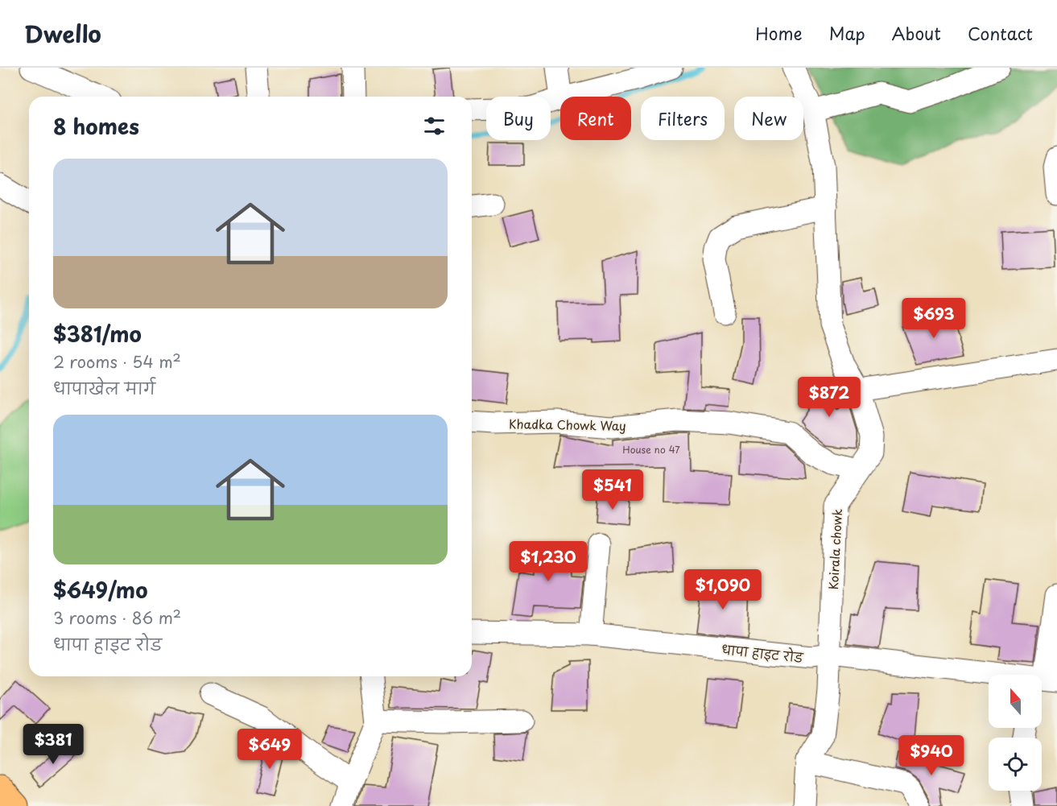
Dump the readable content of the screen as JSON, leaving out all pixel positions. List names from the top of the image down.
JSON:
{
  "streets": {
    "street": ["Khadka Chowk Way", "Koirala chowk", "धापा हाइट रोड"]
  },
  "crossings": [
    ["Khadka Chowk Way", "Koirala chowk"],
    ["Koirala chowk", "धापा हाइट रोड"]
  ],
  "house_numbers": ["House no 47"],
  "north": "top",
  "page": {
    "header": "Dwello",
    "nav": [
      "Home",
      "Map",
      "About",
      "Contact"
    ],
    "chip": [
      "Buy",
      "Rent",
      "Filters",
      "New"
    ],
    "heading": "8 homes",
    "list": [
      {
        "name": "$381/mo",
        "note": "2 rooms · 54 m² · धापाखेल मार्ग"
      },
      {
        "name": "$649/mo",
        "note": "3 rooms · 86 m² · धापा हाइट रोड"
      }
    ],
    "price": [
      "$693",
      "$872",
      "$541",
      "$1,230",
      "$1,090",
      "$381",
      "$649",
      "$940"
    ]
  }
}
